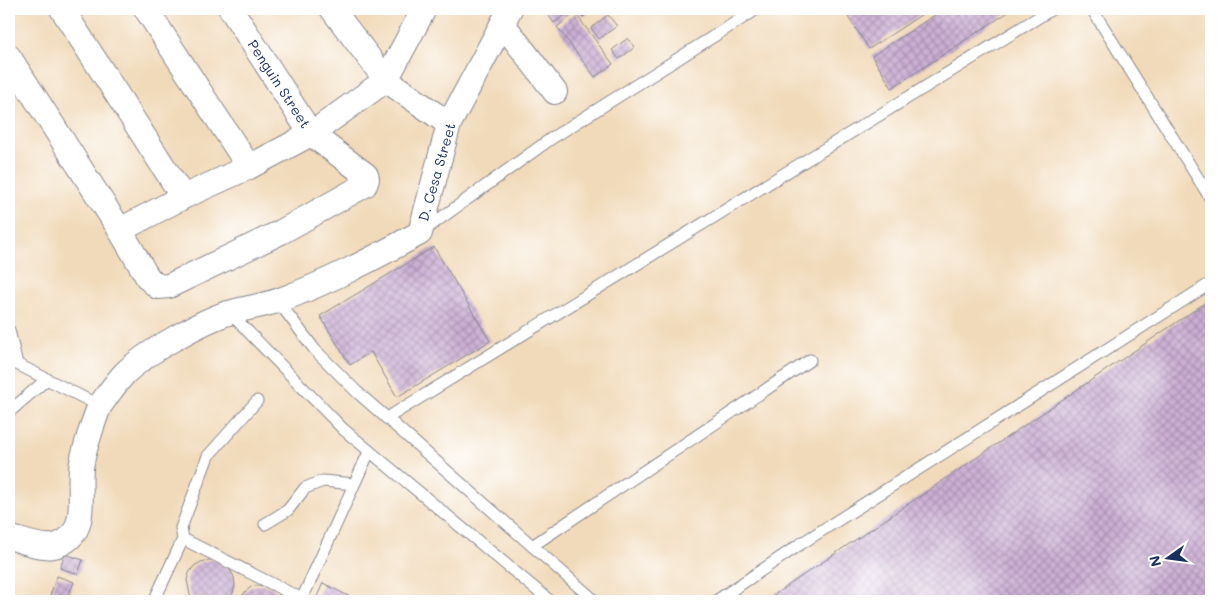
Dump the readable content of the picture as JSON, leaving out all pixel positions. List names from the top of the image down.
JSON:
{
  "streets": {
    "street": ["Penguin Street", "D. Cesa Street"]
  },
  "north": "left"
}
